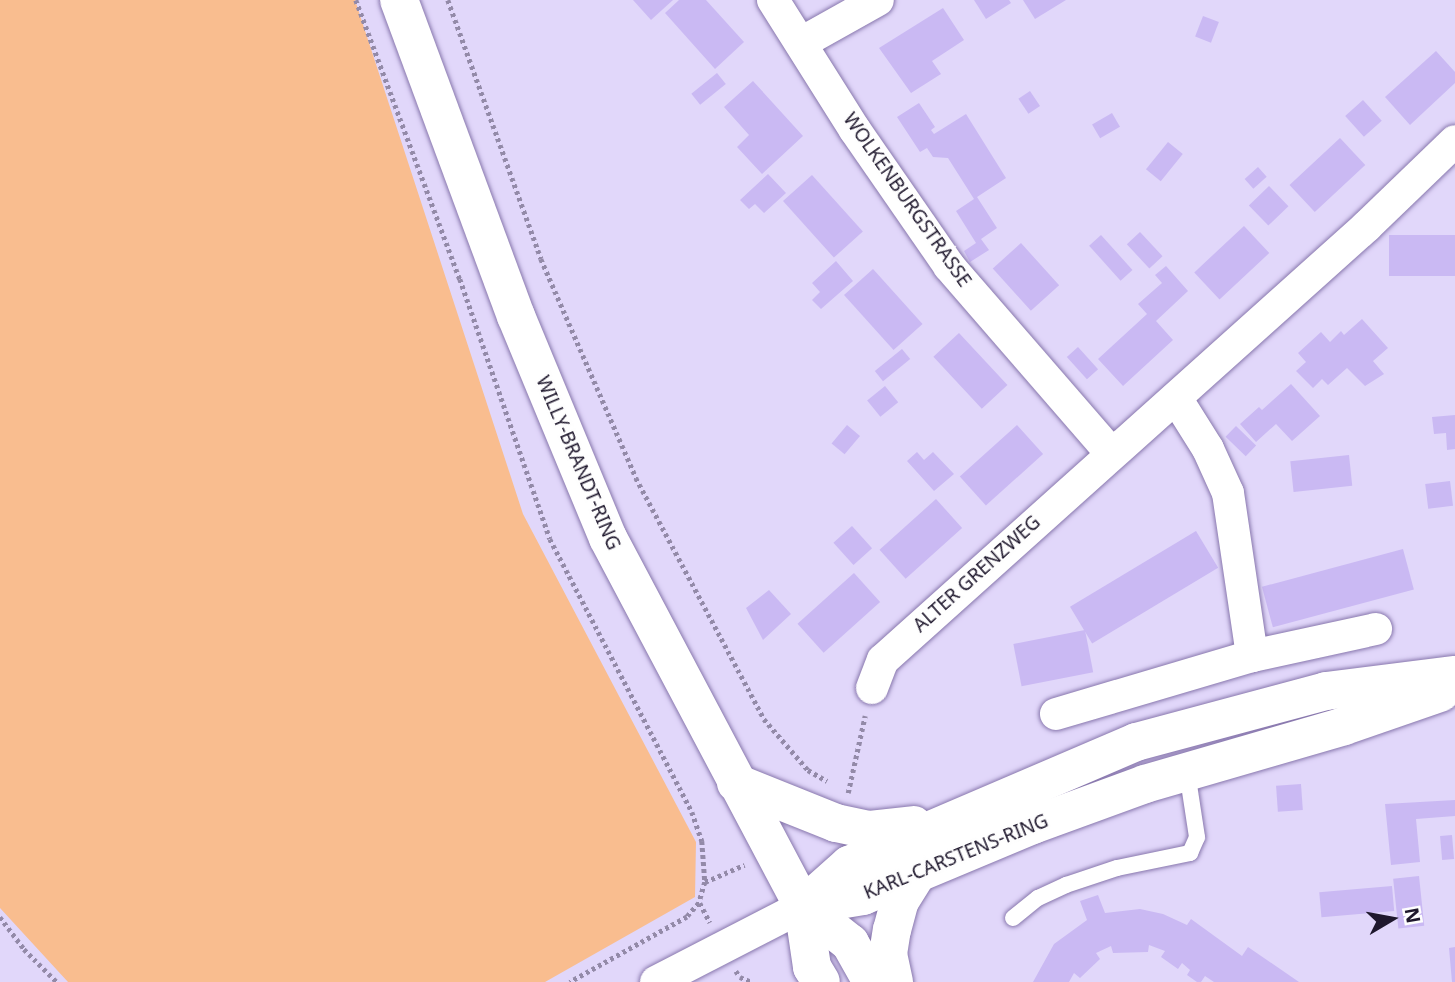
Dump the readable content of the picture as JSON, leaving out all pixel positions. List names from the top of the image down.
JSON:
{
  "streets": {
    "main road": ["WILLY-BRANDT-RING", "KARL-CARSTENS-RING"],
    "street": ["WOLKENBURGSTRASSE", "ALTER GRENZWEG"]
  },
  "crossings": [
    ["WOLKENBURGSTRASSE", "ALTER GRENZWEG"],
    ["WILLY-BRANDT-RING", "KARL-CARSTENS-RING"]
  ],
  "north": "right"
}
